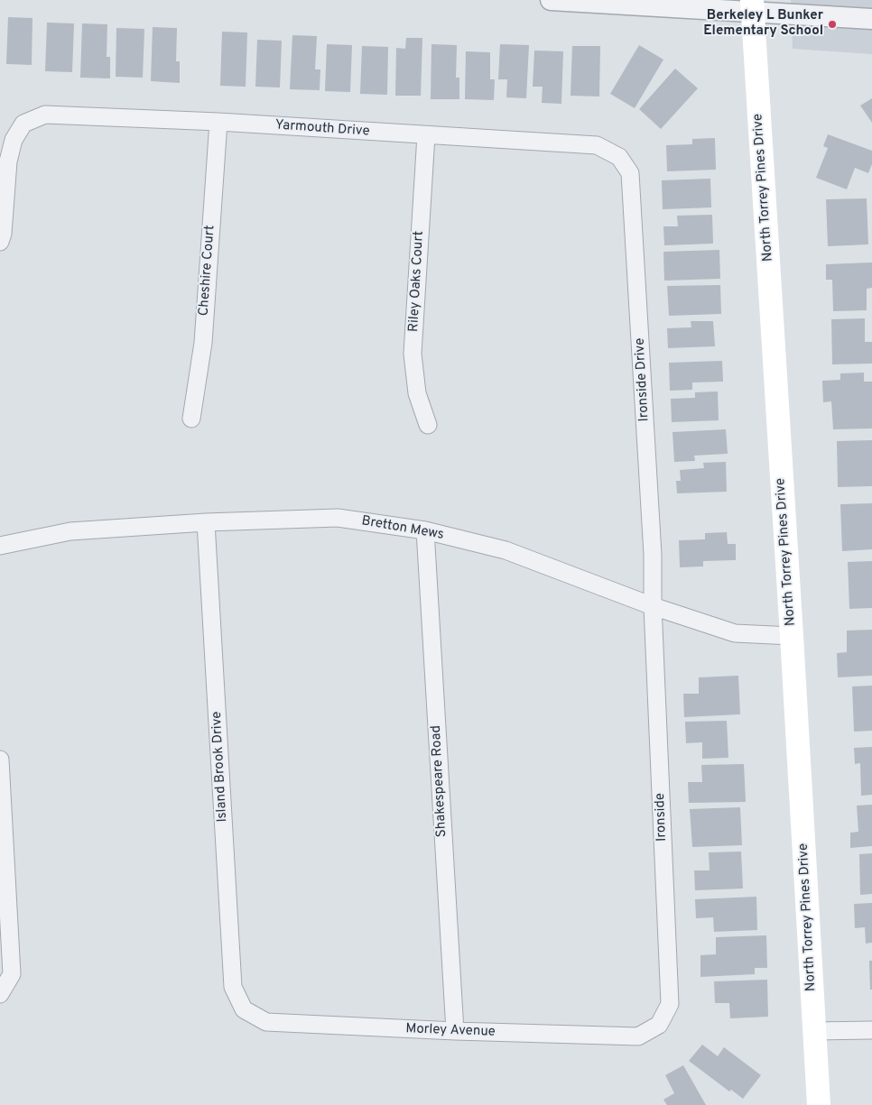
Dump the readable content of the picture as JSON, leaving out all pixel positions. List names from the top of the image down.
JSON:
{
  "streets": {
    "main road": ["North Torrey Pines Drive"],
    "street": [
      "Yarmouth Drive",
      "Cheshire Court",
      "Riley Oaks Court",
      "Ironside Drive",
      "Bretton Mews",
      "Island Brook Drive",
      "Shakespeare Road",
      "Ironside",
      "Morley Avenue"
    ]
  },
  "crossings": [
    ["Yarmouth Drive", "Cheshire Court"],
    ["Yarmouth Drive", "Riley Oaks Court"],
    ["Yarmouth Drive", "Ironside Drive"],
    ["North Torrey Pines Drive", "Bretton Mews"],
    ["Ironside Drive", "Bretton Mews"],
    ["Ironside Drive", "Ironside"],
    ["Bretton Mews", "Island Brook Drive"],
    ["Bretton Mews", "Shakespeare Road"],
    ["Bretton Mews", "Ironside"],
    ["Island Brook Drive", "Morley Avenue"],
    ["Shakespeare Road", "Morley Avenue"],
    ["Ironside", "Morley Avenue"]
  ],
  "places": ["Berkeley L Bunker Elementary School"]
}
